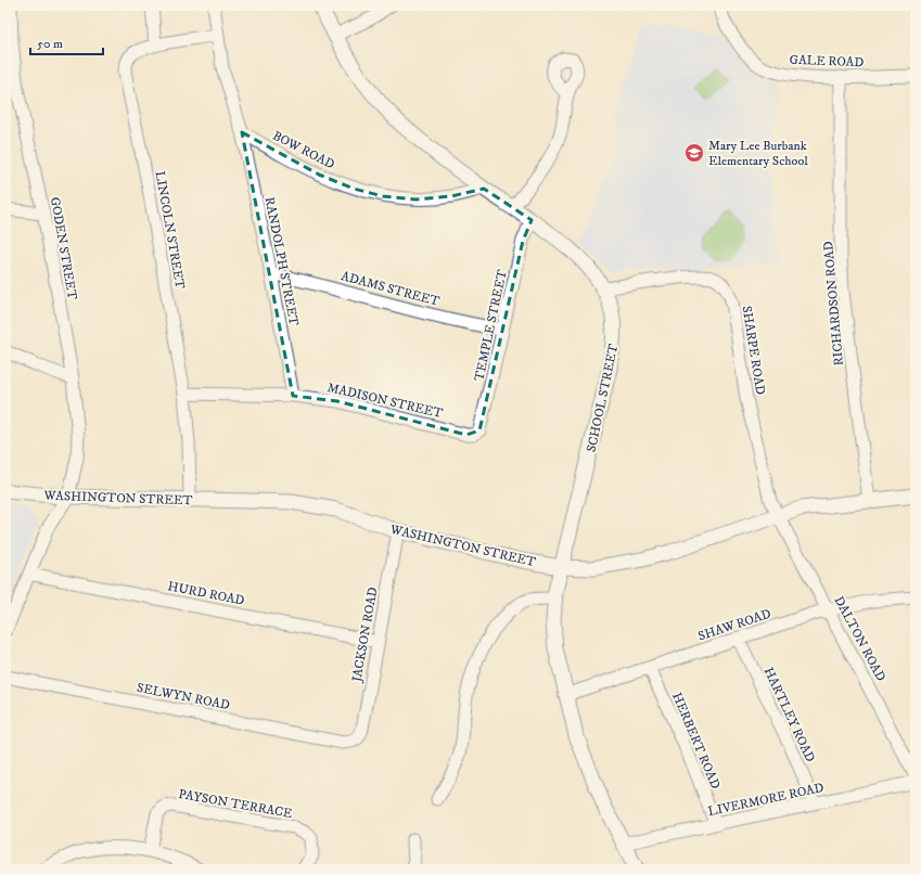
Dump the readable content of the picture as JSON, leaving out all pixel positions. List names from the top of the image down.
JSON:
{
  "streets": {
    "street": [
      "GALE ROAD",
      "BOW ROAD",
      "LINCOLN STREET",
      "GODEN STREET",
      "RANDOLPH STREET",
      "ADAMS STREET",
      "RICHARDSON ROAD",
      "TEMPLE STREET",
      "SHARPE ROAD",
      "SCHOOL STREET",
      "MADISON STREET",
      "WASHINGTON STREET",
      "HURD ROAD",
      "SHAW ROAD",
      "JACKSON ROAD",
      "DALTON ROAD",
      "SELWYN ROAD",
      "HARTLEY ROAD",
      "HERBERT ROAD",
      "LIVERMORE ROAD",
      "PAYSON TERRACE"
    ]
  },
  "crossings": [
    ["GALE ROAD", "RICHARDSON ROAD"],
    ["BOW ROAD", "RANDOLPH STREET"],
    ["BOW ROAD", "SCHOOL STREET"],
    ["LINCOLN STREET", "MADISON STREET"],
    ["LINCOLN STREET", "WASHINGTON STREET"],
    ["GODEN STREET", "WASHINGTON STREET"],
    ["RANDOLPH STREET", "ADAMS STREET"],
    ["RANDOLPH STREET", "MADISON STREET"],
    ["ADAMS STREET", "TEMPLE STREET"],
    ["RICHARDSON ROAD", "WASHINGTON STREET"],
    ["TEMPLE STREET", "SCHOOL STREET"],
    ["TEMPLE STREET", "MADISON STREET"],
    ["SHARPE ROAD", "SCHOOL STREET"],
    ["SHARPE ROAD", "WASHINGTON STREET"],
    ["SHARPE ROAD", "DALTON ROAD"],
    ["SCHOOL STREET", "WASHINGTON STREET"],
    ["SCHOOL STREET", "SHAW ROAD"],
    ["SCHOOL STREET", "LIVERMORE ROAD"],
    ["WASHINGTON STREET", "JACKSON ROAD"],
    ["WASHINGTON STREET", "DALTON ROAD"],
    ["HURD ROAD", "JACKSON ROAD"],
    ["SHAW ROAD", "DALTON ROAD"],
    ["SHAW ROAD", "HARTLEY ROAD"],
    ["SHAW ROAD", "HERBERT ROAD"],
    ["JACKSON ROAD", "SELWYN ROAD"],
    ["HARTLEY ROAD", "LIVERMORE ROAD"],
    ["HERBERT ROAD", "LIVERMORE ROAD"]
  ],
  "places": {
    "school or university": ["Mary Lee Burbank Elementary School"]
  },
  "scale_bar": "50 m"
}
